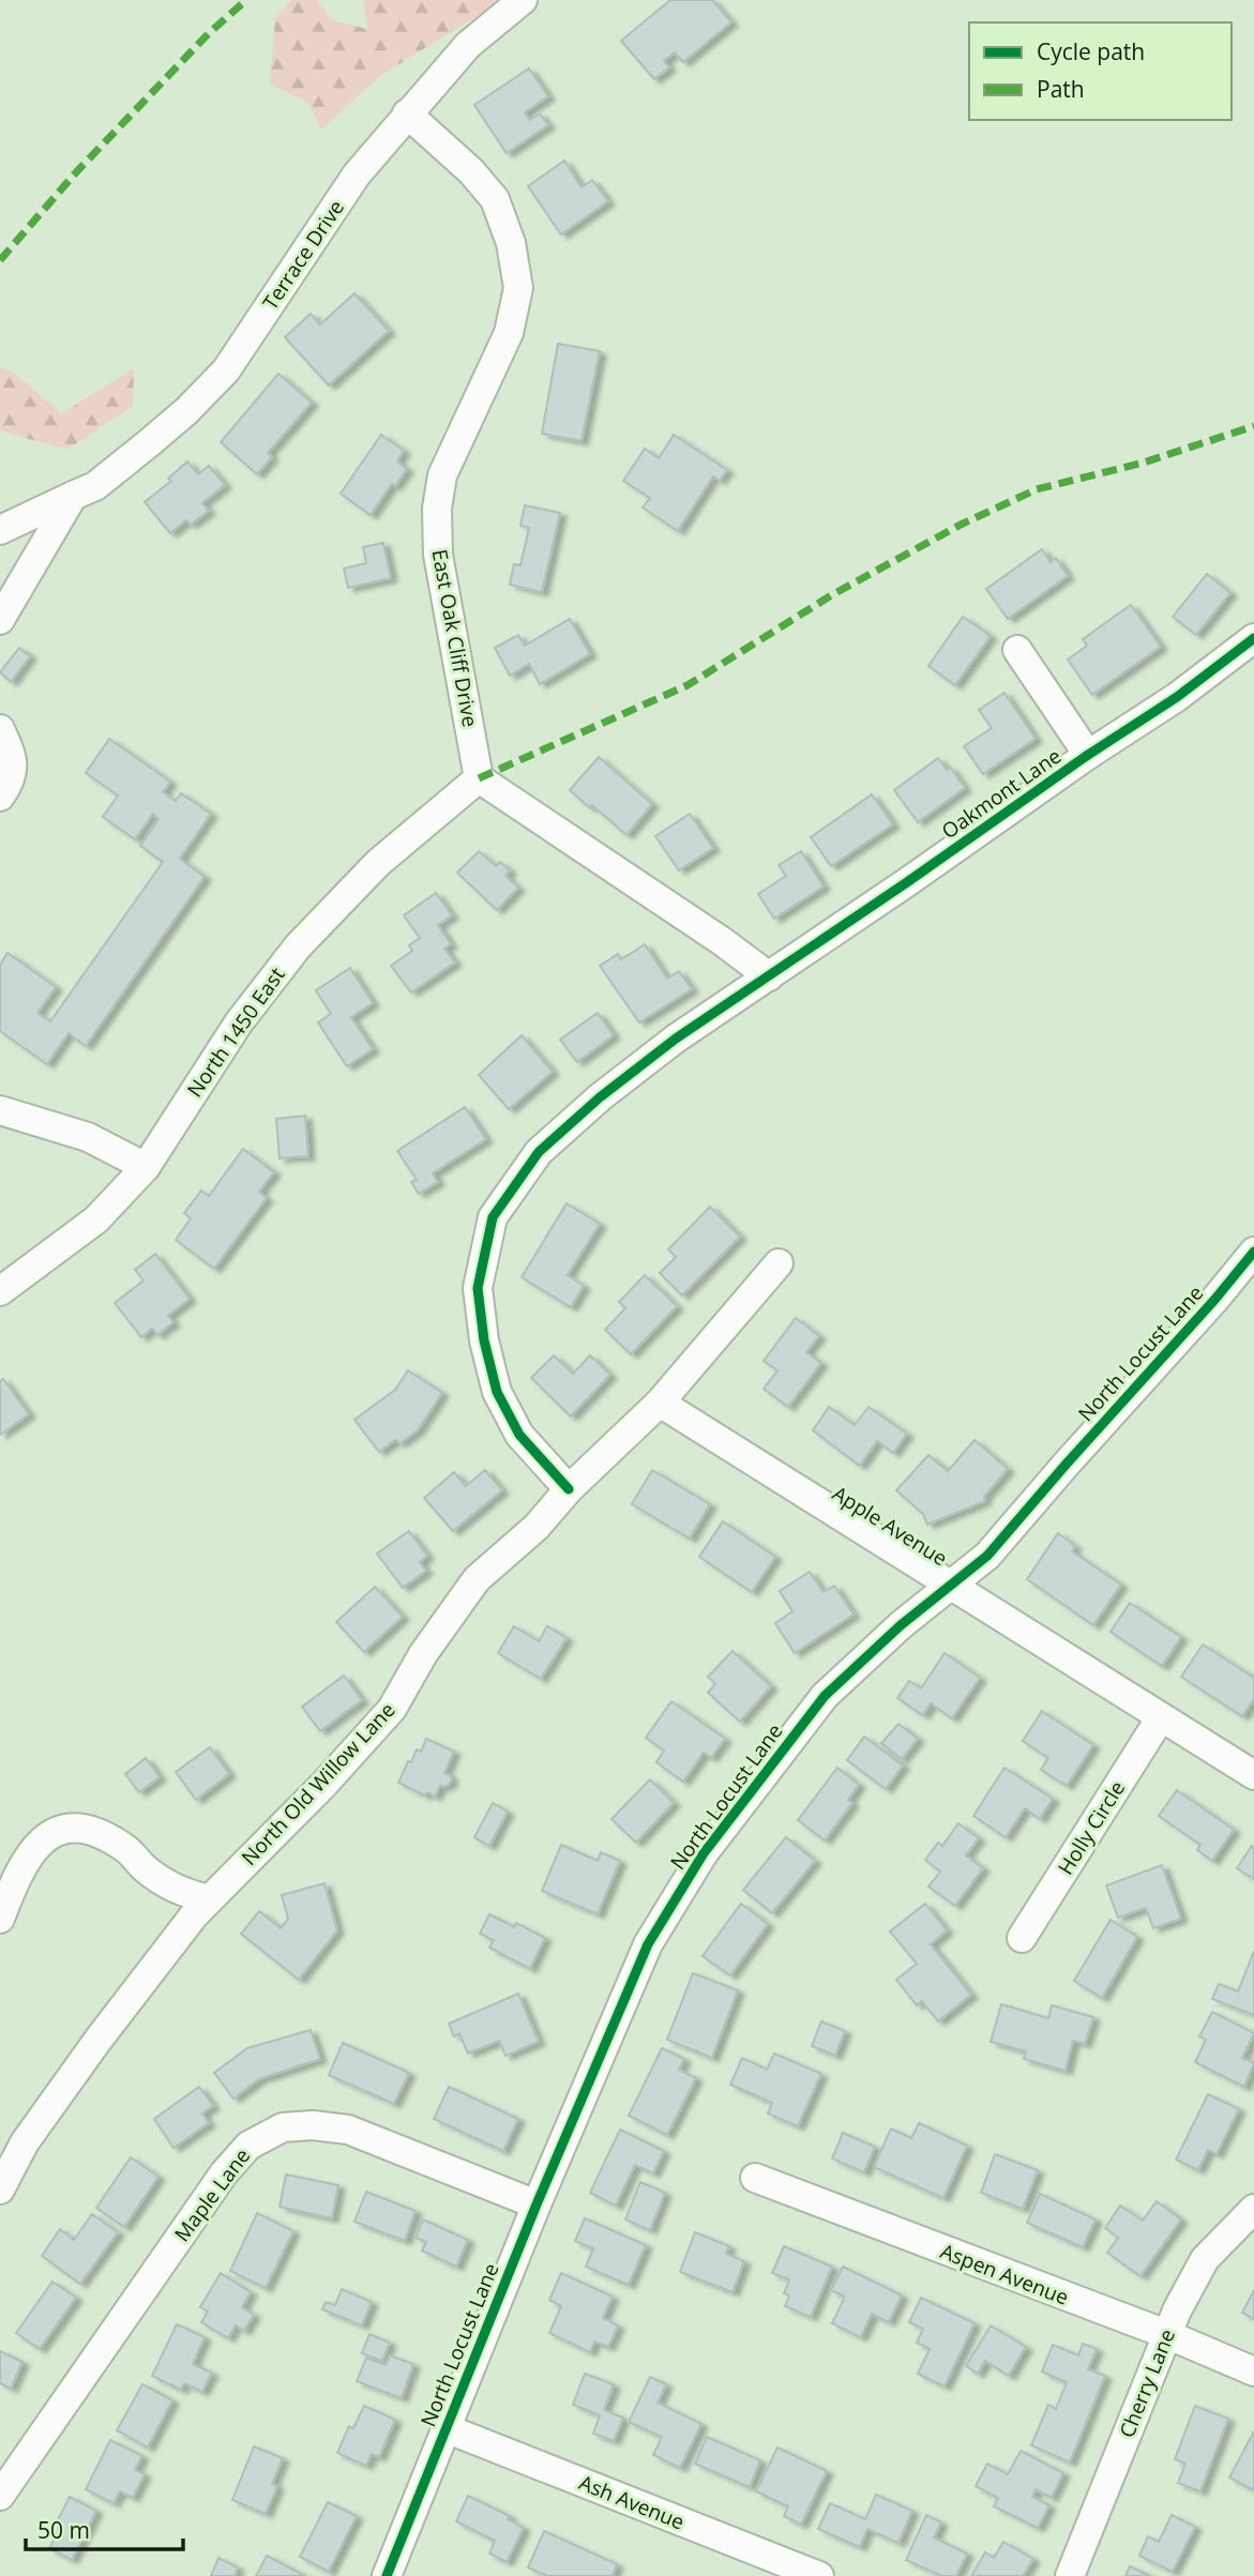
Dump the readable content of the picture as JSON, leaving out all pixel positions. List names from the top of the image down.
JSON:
{
  "streets": {
    "street": [
      "Terrace Drive",
      "East Oak Cliff Drive",
      "Oakmont Lane",
      "North 1450 East",
      "North Locust Lane",
      "Apple Avenue",
      "North Old Willow Lane",
      "Holly Circle",
      "Maple Lane",
      "Aspen Avenue",
      "Cherry Lane",
      "Ash Avenue"
    ]
  },
  "crossings": [
    ["Terrace Drive", "East Oak Cliff Drive"],
    ["East Oak Cliff Drive", "North 1450 East"],
    ["Oakmont Lane", "North Old Willow Lane"],
    ["North Locust Lane", "Apple Avenue"],
    ["North Locust Lane", "Maple Lane"],
    ["North Locust Lane", "Ash Avenue"],
    ["Apple Avenue", "North Old Willow Lane"],
    ["Apple Avenue", "Holly Circle"],
    ["Aspen Avenue", "Cherry Lane"]
  ],
  "legend": ["Cycle path", "Path"],
  "scale_bar": "50 m"
}
